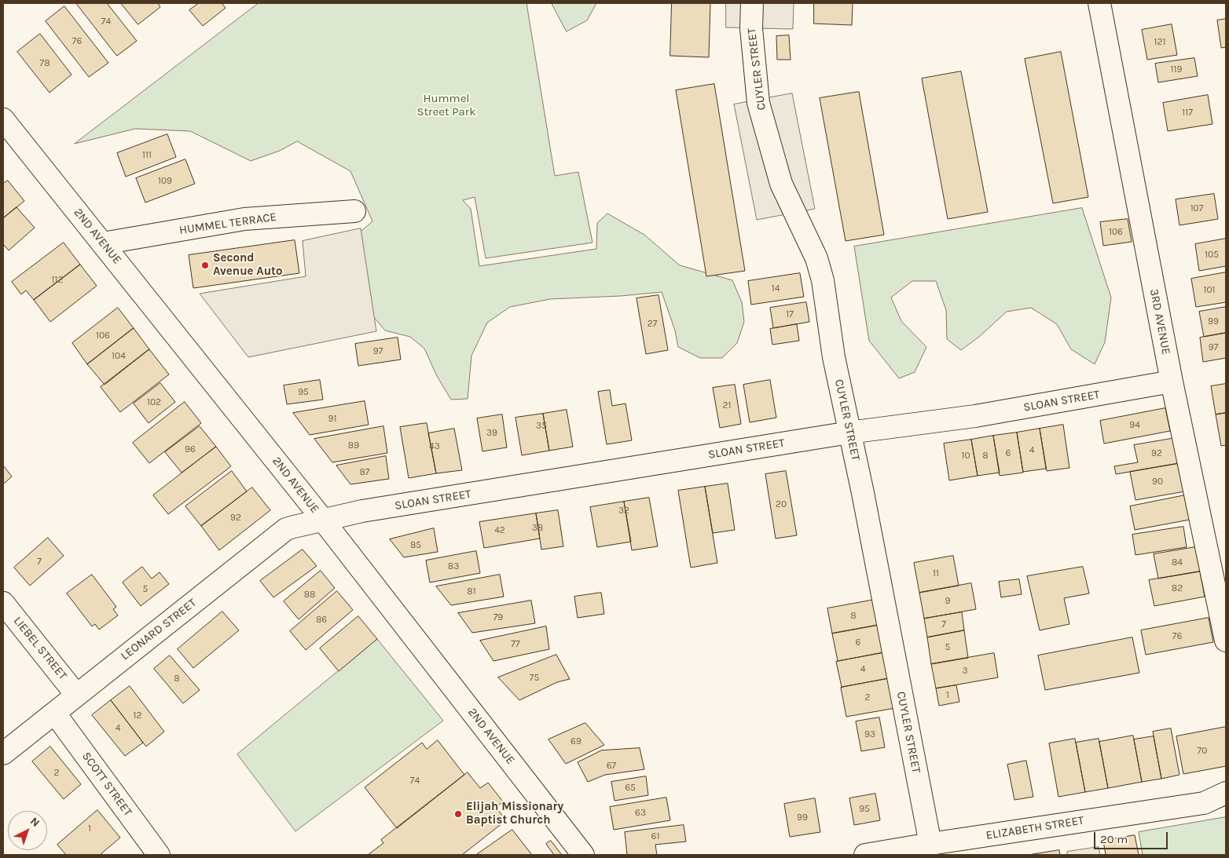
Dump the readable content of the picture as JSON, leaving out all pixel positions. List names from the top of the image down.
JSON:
{
  "streets": {
    "street": [
      "CUYLER STREET",
      "HUMMEL TERRACE",
      "2ND AVENUE",
      "3RD AVENUE",
      "SLOAN STREET",
      "LEONARD STREET",
      "LIEBEL STREET",
      "SCOTT STREET",
      "ELIZABETH STREET"
    ]
  },
  "crossings": [
    ["CUYLER STREET", "SLOAN STREET"],
    ["CUYLER STREET", "ELIZABETH STREET"],
    ["HUMMEL TERRACE", "2ND AVENUE"],
    ["2ND AVENUE", "SLOAN STREET"],
    ["2ND AVENUE", "LEONARD STREET"],
    ["3RD AVENUE", "SLOAN STREET"],
    ["SLOAN STREET", "LEONARD STREET"],
    ["LEONARD STREET", "LIEBEL STREET"],
    ["LEONARD STREET", "SCOTT STREET"]
  ],
  "parks": ["Hummel Street Park"],
  "places": ["Second Avenue Auto", "Elijah Missionary Baptist Church"],
  "house_numbers": [
    "74",
    "76",
    "121",
    "78",
    "119",
    "117",
    "111",
    "109",
    "107",
    "106",
    "105",
    "112",
    "14",
    "101",
    "17",
    "99",
    "27",
    "106",
    "97",
    "97",
    "104",
    "95",
    "102",
    "21",
    "91",
    "94",
    "35",
    "39",
    "89",
    "43",
    "96",
    "4",
    "6",
    "92",
    "10",
    "8",
    "87",
    "90",
    "20",
    "32",
    "92",
    "38",
    "42",
    "85",
    "7",
    "84",
    "83",
    "11",
    "82",
    "5",
    "81",
    "88",
    "9",
    "8",
    "79",
    "86",
    "7",
    "76",
    "6",
    "77",
    "5",
    "4",
    "3",
    "75",
    "8",
    "1",
    "2",
    "12",
    "4",
    "93",
    "69",
    "70",
    "67",
    "2",
    "74",
    "65",
    "95",
    "63",
    "99",
    "1",
    "61"
  ],
  "scale_bar": "20 m",
  "north": "top right"
}
